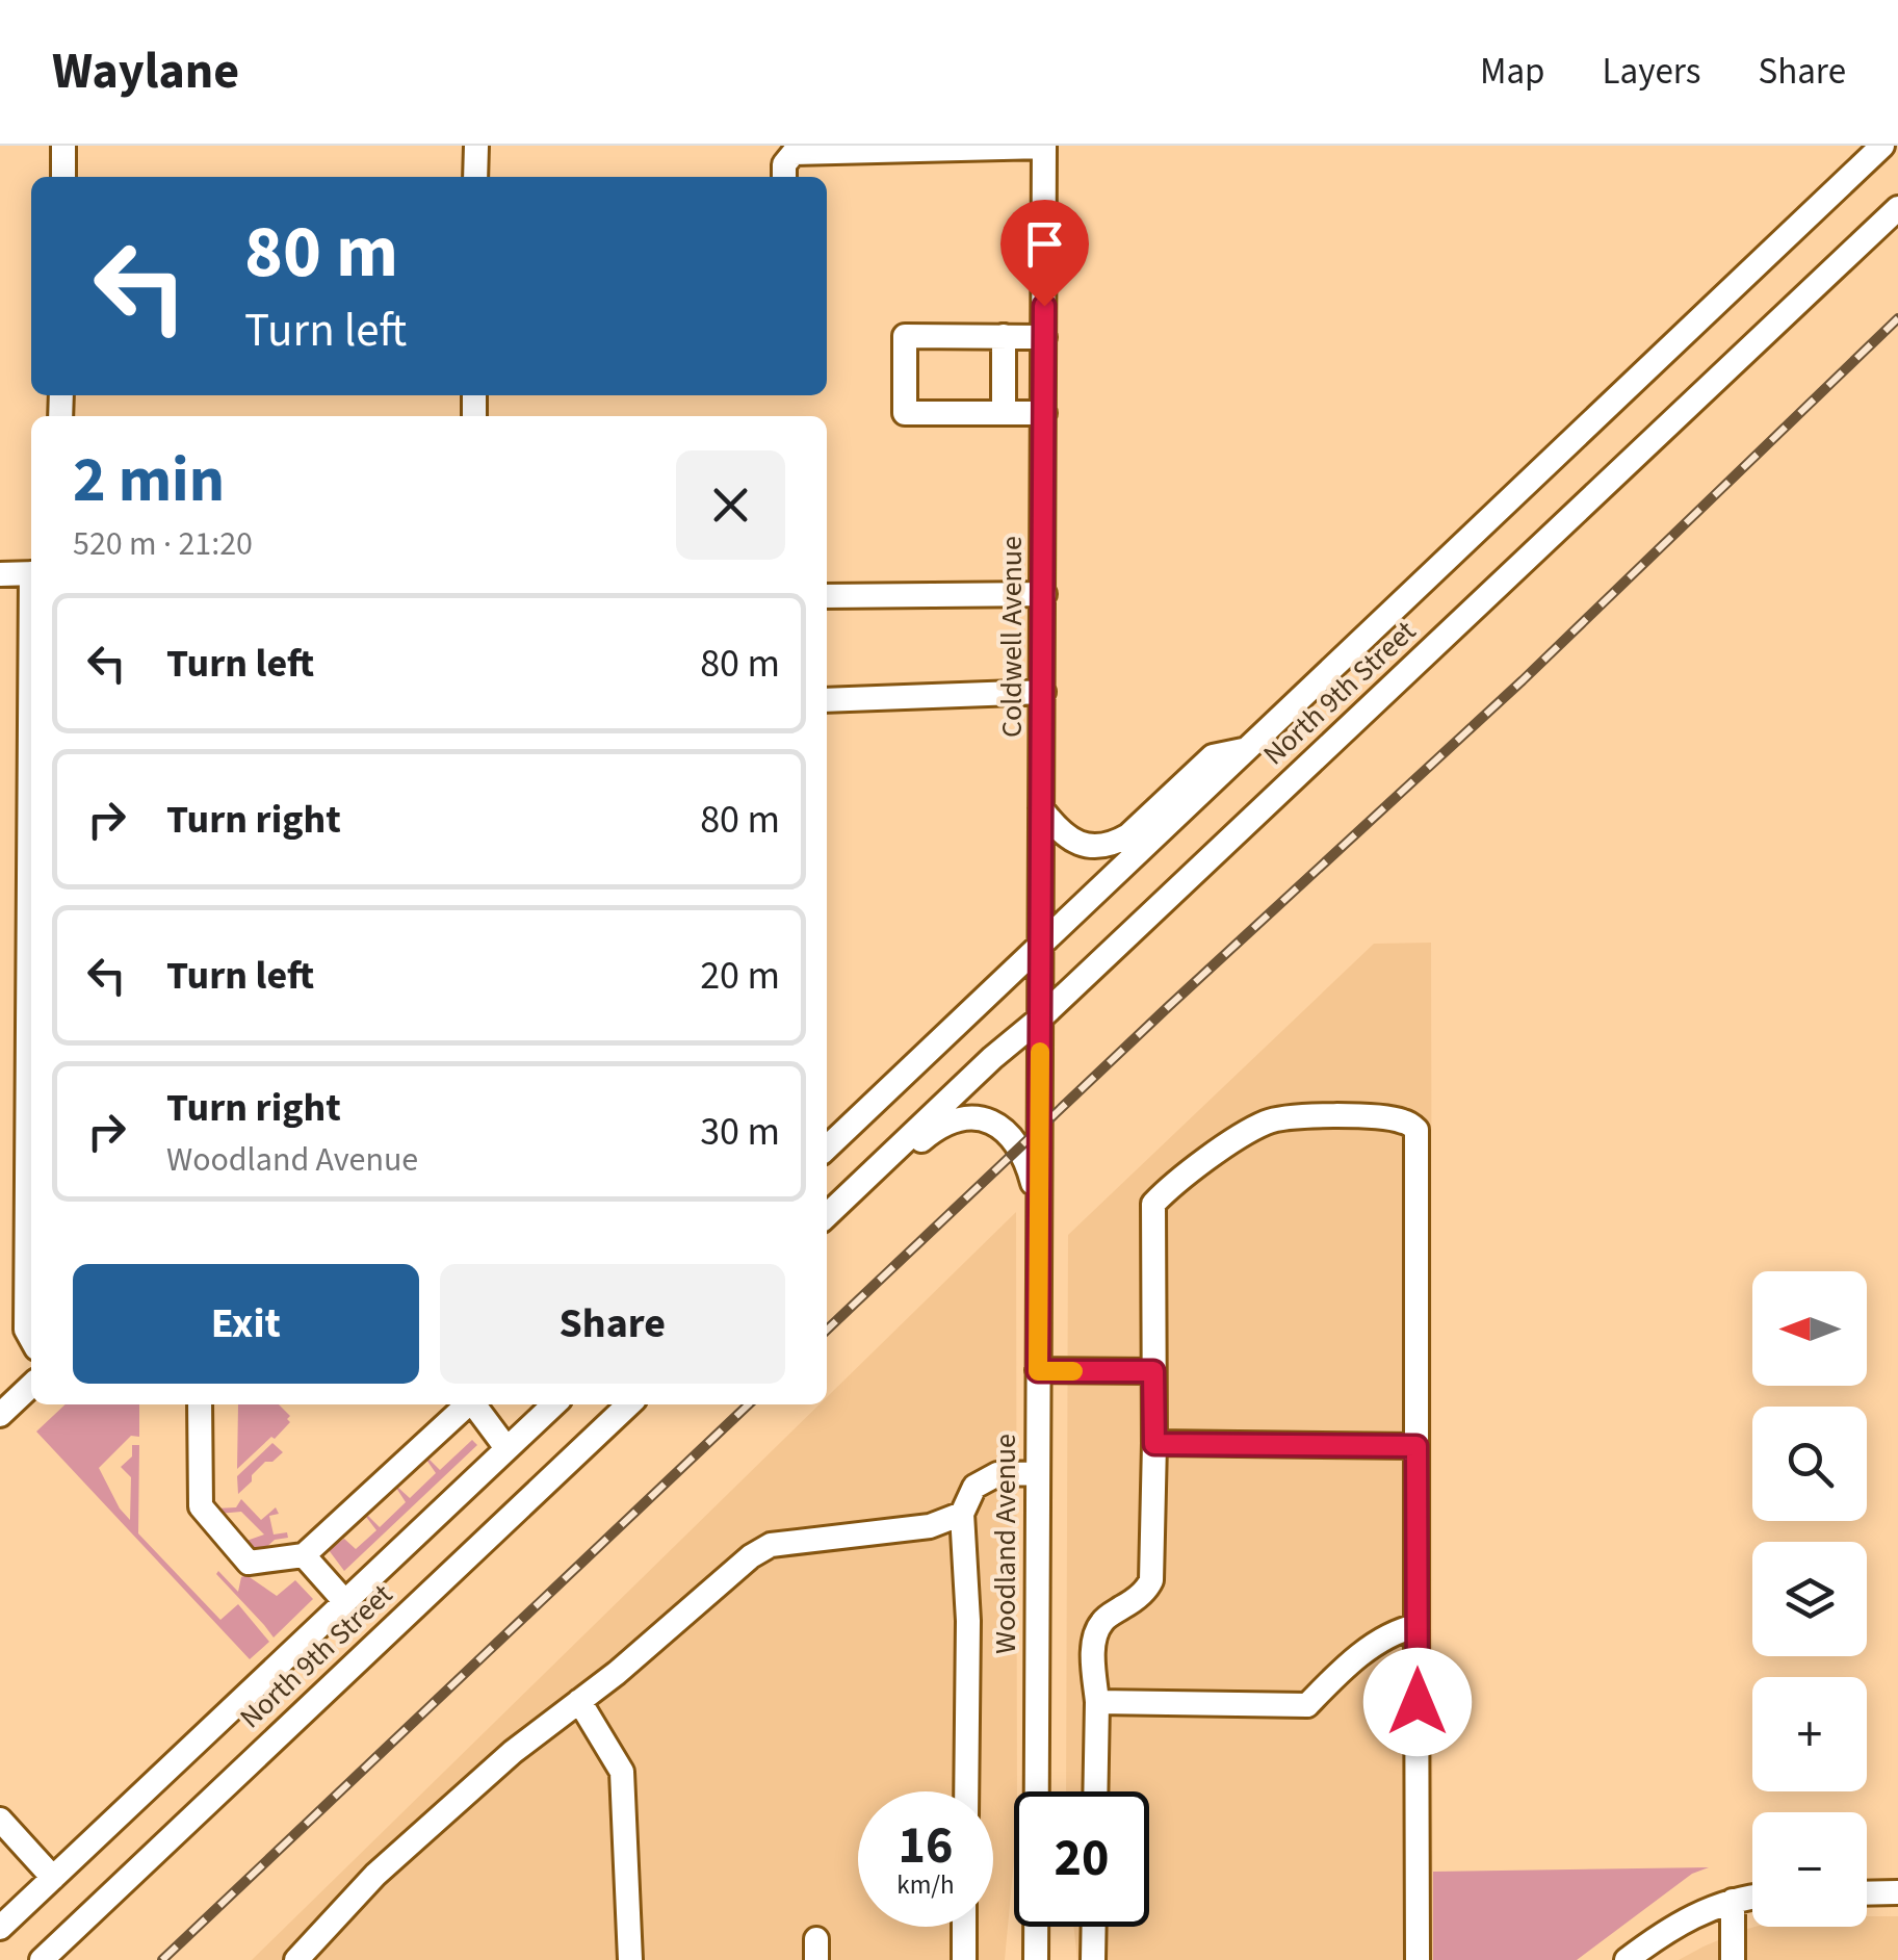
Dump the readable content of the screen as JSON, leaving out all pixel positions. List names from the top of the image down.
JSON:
{
  "streets": {
    "street": ["Coldwell Avenue", "North 9th Street", "Woodland Avenue"]
  },
  "crossings": [
    ["Coldwell Avenue", "North 9th Street"],
    ["Coldwell Avenue", "Woodland Avenue"]
  ],
  "north": "left",
  "page": {
    "header": "Waylane",
    "nav": ["Map", "Layers", "Share"],
    "turn": ["80 m", "Turn left"],
    "heading": ["2 min", "520 m · 21:20"],
    "list": [
      {
        "name": "Turn left",
        "value": "80 m"
      },
      {
        "name": "Turn right",
        "value": "80 m"
      },
      {
        "name": "Turn left",
        "value": "20 m"
      },
      {
        "name": "Turn right",
        "note": "Woodland Avenue",
        "value": "30 m"
      }
    ],
    "buttons": ["Exit", "Share"],
    "map_buttons": ["+", "−"],
    "speed": "16 km/h",
    "limit": "20"
  }
}
